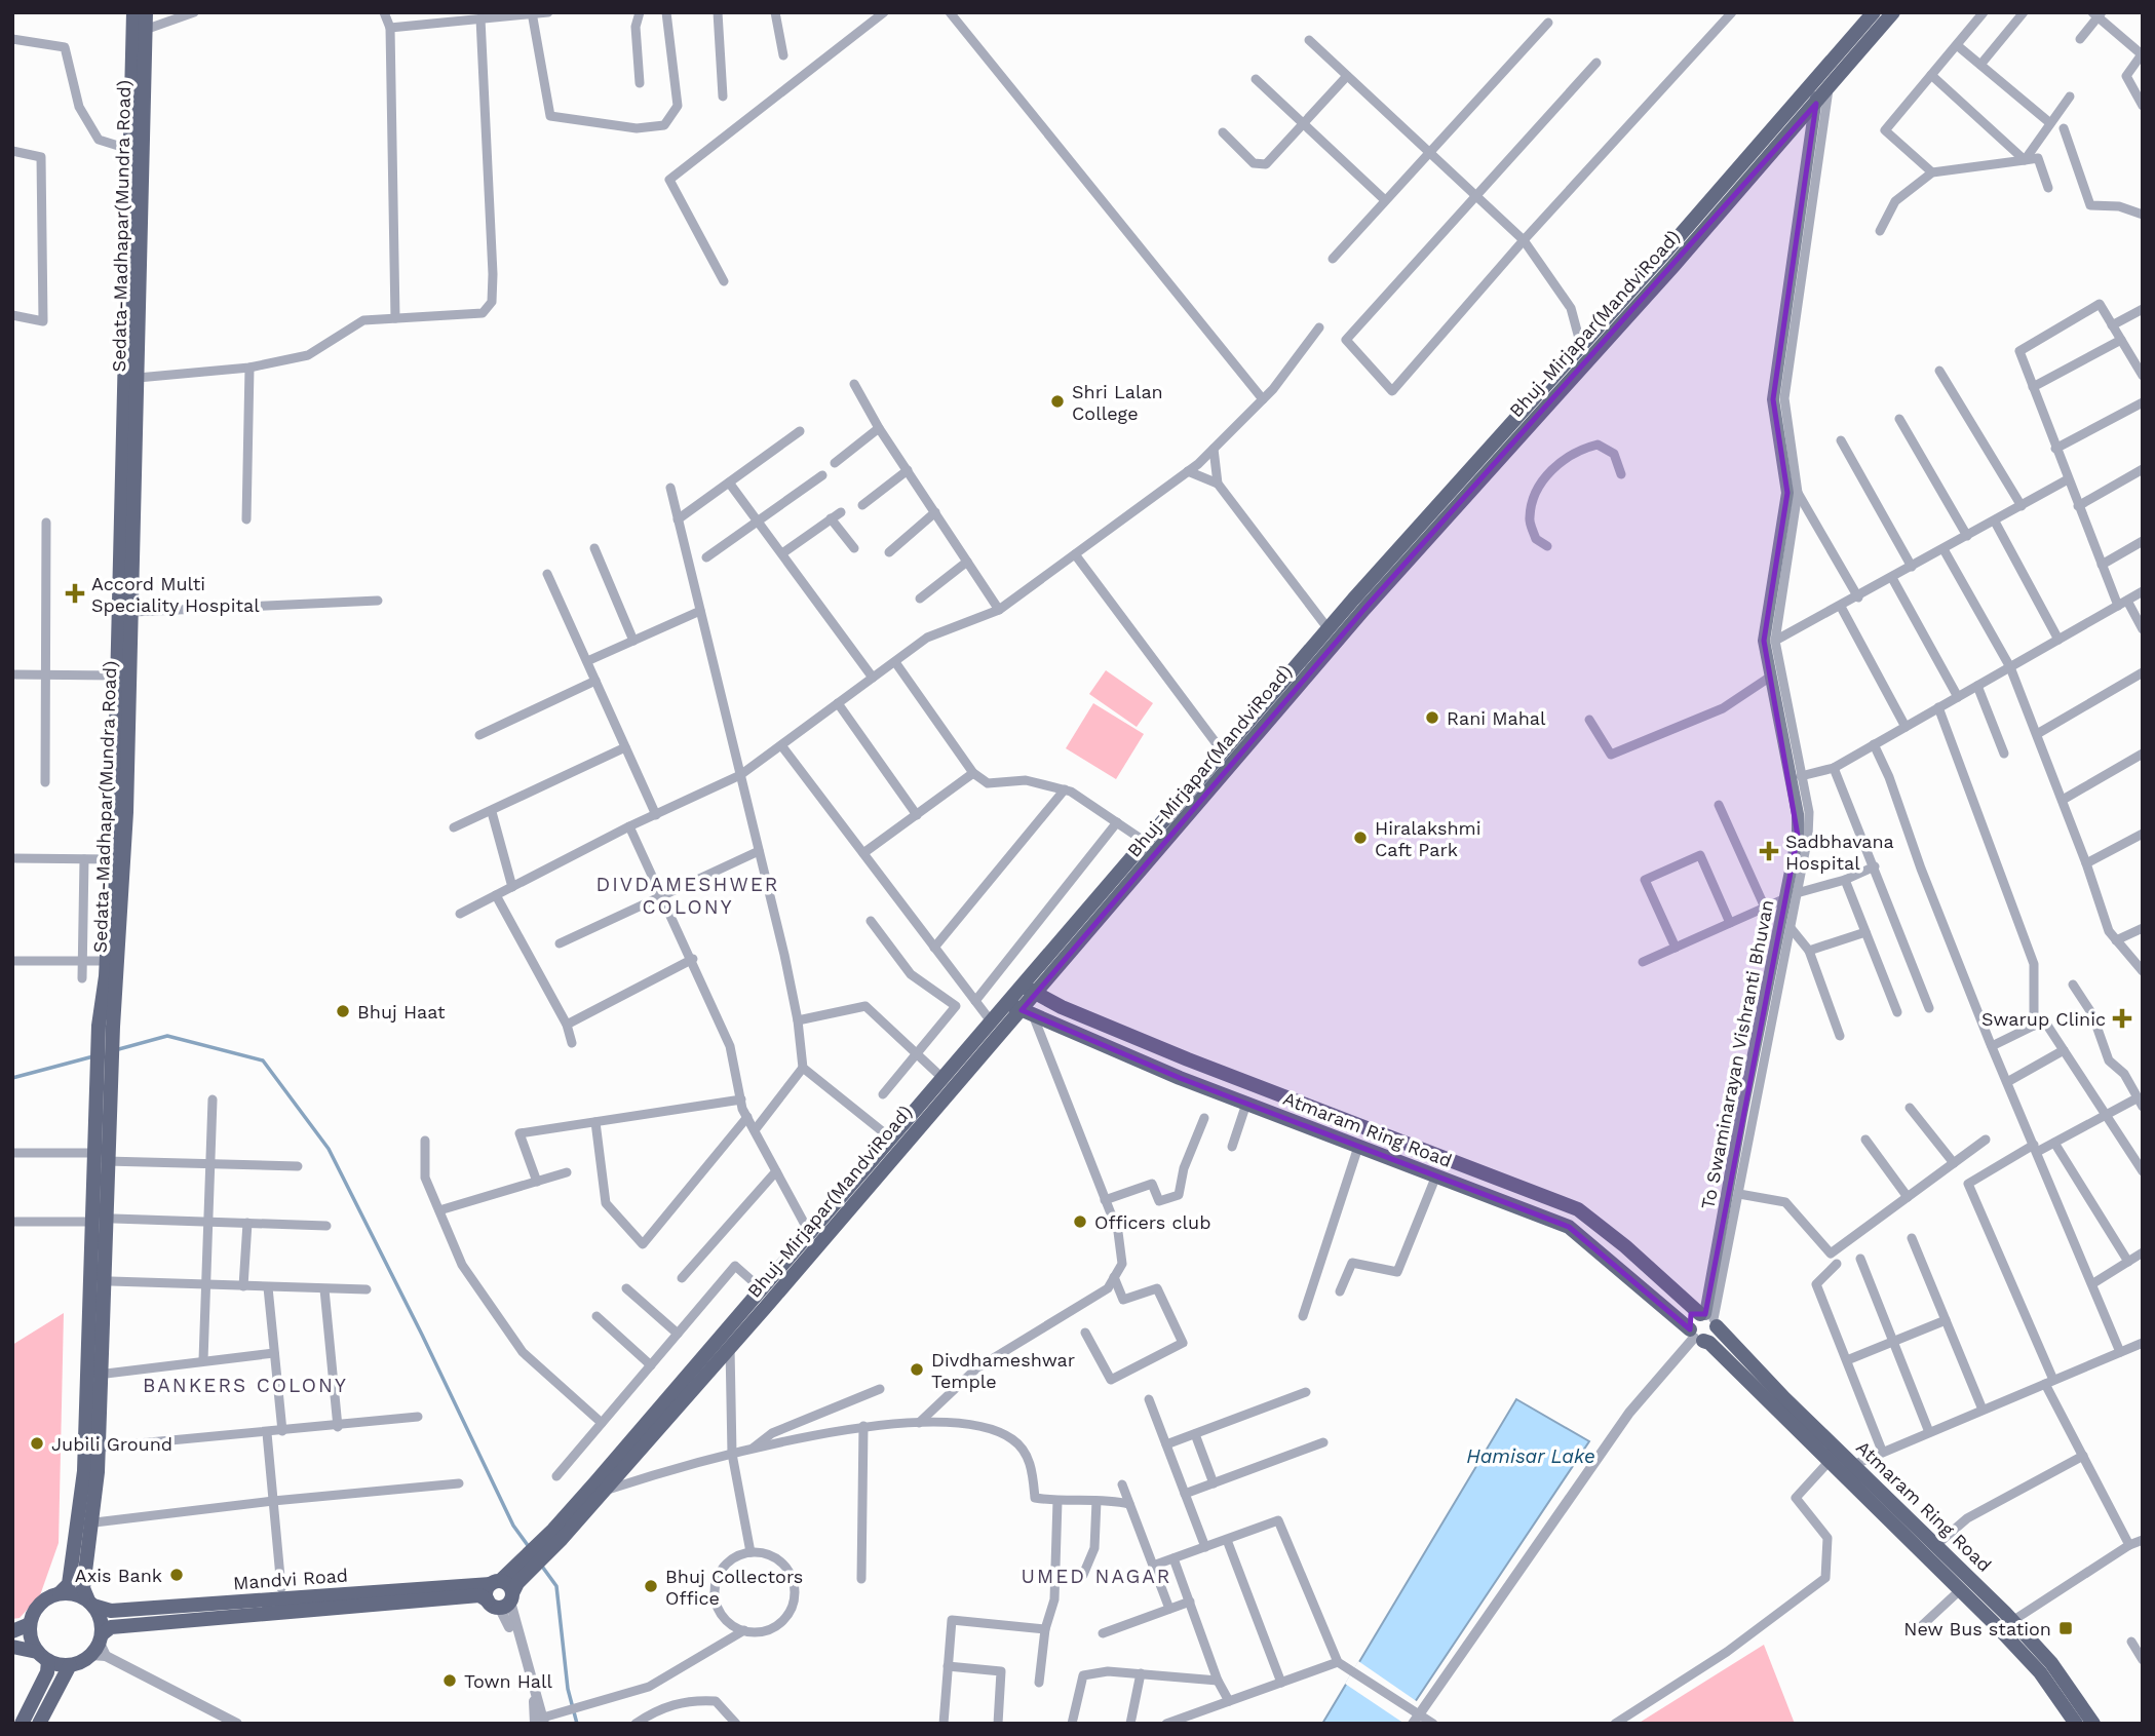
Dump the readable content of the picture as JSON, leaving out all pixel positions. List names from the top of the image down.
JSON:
{
  "streets": {
    "main road": [
      "Sedata-Madhapar(Mundra Road)",
      "Bhuj-Mirjapar(MandviRoad)",
      "To Swaminarayan Vishranti Bhuvan",
      "Atmaram Ring Road",
      "Mandvi Road"
    ]
  },
  "crossings": [
    ["Sedata-Madhapar(Mundra Road)", "Mandvi Road"],
    ["Bhuj-Mirjapar(MandviRoad)", "To Swaminarayan Vishranti Bhuvan"],
    ["Bhuj-Mirjapar(MandviRoad)", "Atmaram Ring Road"],
    ["To Swaminarayan Vishranti Bhuvan", "Atmaram Ring Road"]
  ],
  "districts": ["DIVDAMESHWER COLONY", "BANKERS COLONY", "UMED NAGAR"],
  "water": ["Hamisar Lake"],
  "places": {
    "other": [
      "Shri Lalan College",
      "Rani Mahal",
      "Hiralakshmi Caft Park",
      "Bhuj Haat",
      "Officers club",
      "Divdhameshwar Temple",
      "Jubili Ground",
      "Axis Bank",
      "Bhuj Collectors Office",
      "Town Hall"
    ],
    "health": ["Accord Multi Speciality Hospital", "Sadbhavana Hospital", "Swarup Clinic"],
    "transit": ["New Bus station"]
  }
}
